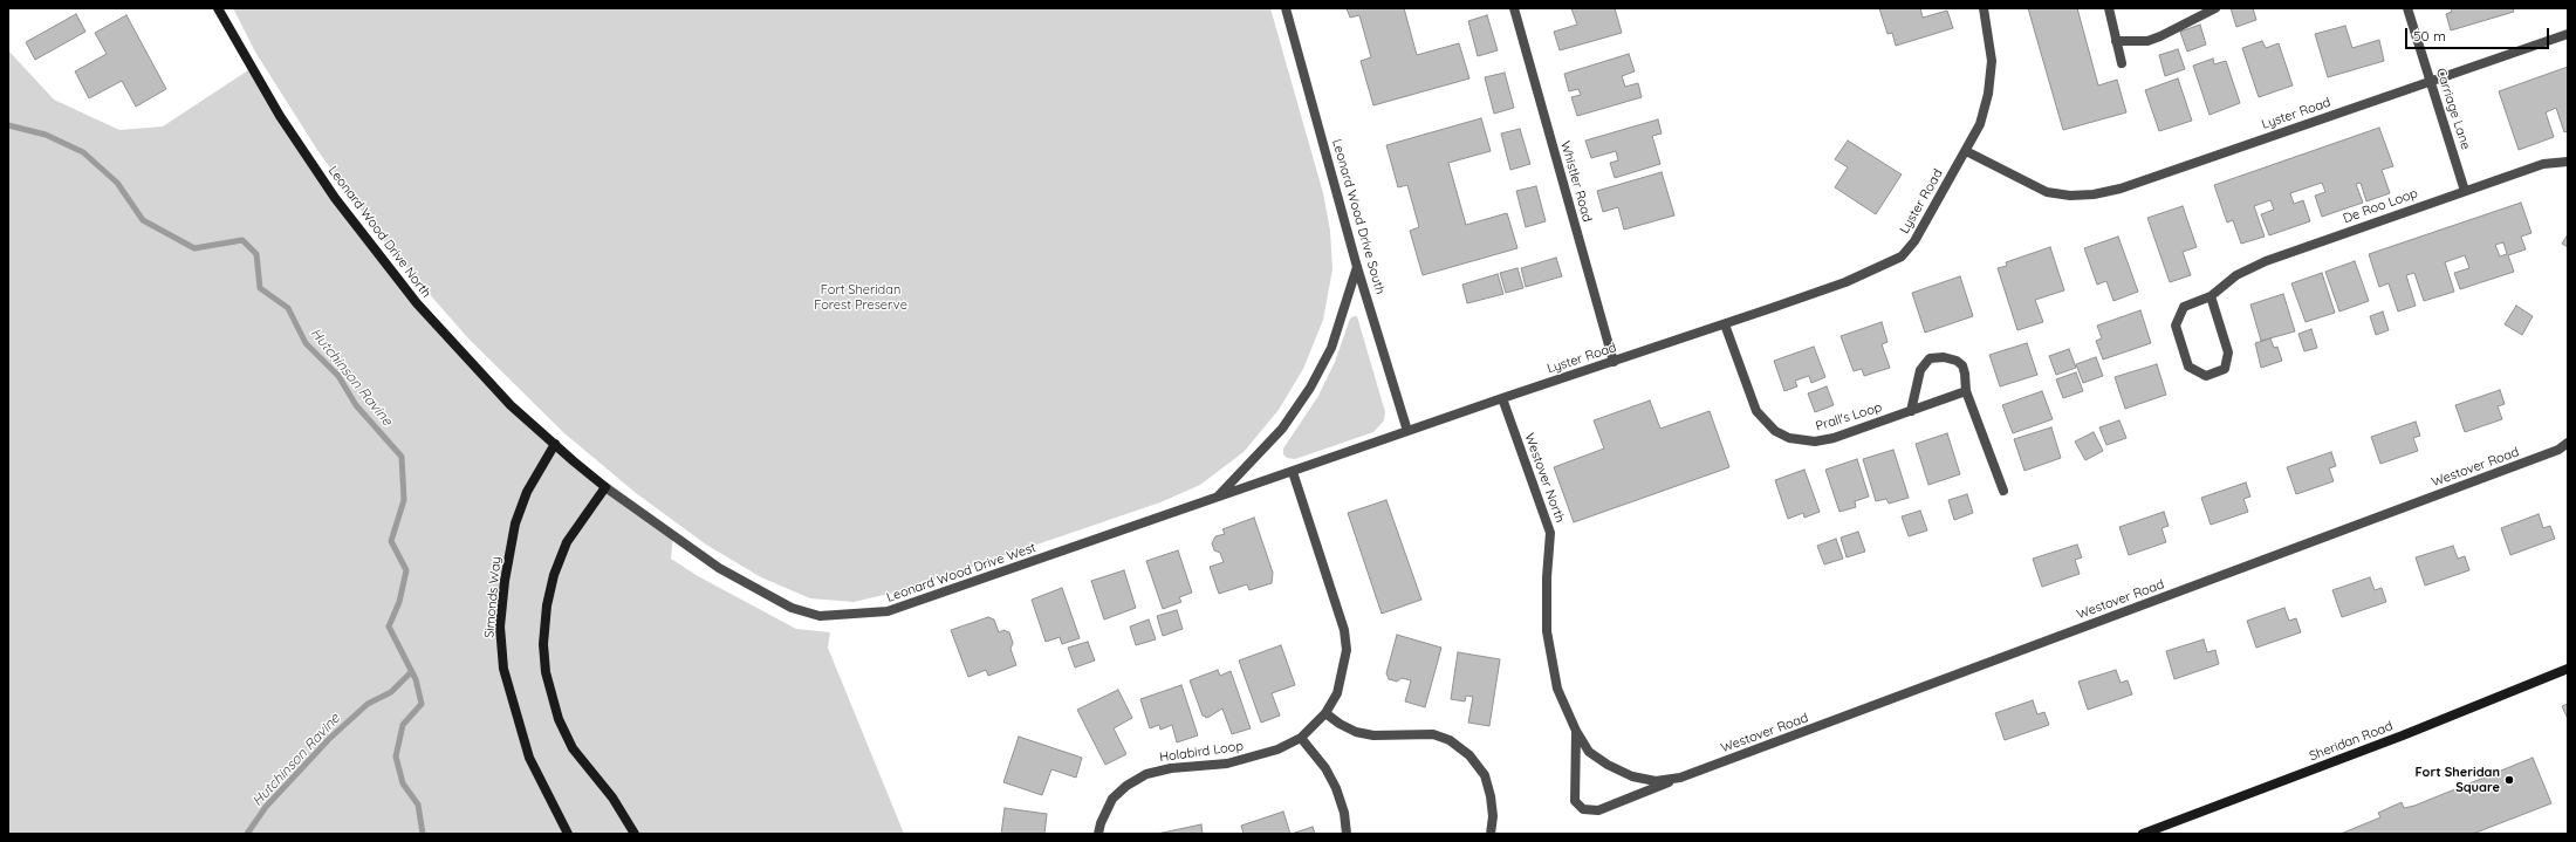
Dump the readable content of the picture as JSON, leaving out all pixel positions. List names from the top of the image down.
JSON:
{
  "streets": {
    "street": [
      "Carriage Lane",
      "Lyster Road",
      "Whistler Road",
      "De Roo Loop",
      "Leonard Wood Drive South",
      "Leonard Wood Drive North",
      "Prall's Loop",
      "Westover Road",
      "Westover North",
      "Leonard Wood Drive West",
      "Simonds Way",
      "Sheridan Road",
      "Holabird Loop"
    ]
  },
  "crossings": [
    ["Carriage Lane", "Lyster Road"],
    ["Carriage Lane", "De Roo Loop"],
    ["Lyster Road", "Whistler Road"],
    ["Lyster Road", "Leonard Wood Drive South"],
    ["Lyster Road", "Prall's Loop"],
    ["Lyster Road", "Westover North"],
    ["Lyster Road", "Leonard Wood Drive West"],
    ["Lyster Road", "Holabird Loop"],
    ["Leonard Wood Drive North", "Leonard Wood Drive West"],
    ["Leonard Wood Drive North", "Simonds Way"],
    ["Westover Road", "Westover North"],
    ["Leonard Wood Drive West", "Holabird Loop"]
  ],
  "water": ["Hutchinson Ravine"],
  "parks": ["Fort Sheridan Forest Preserve"],
  "places": ["Fort Sheridan Square"],
  "scale_bar": "50 m"
}
